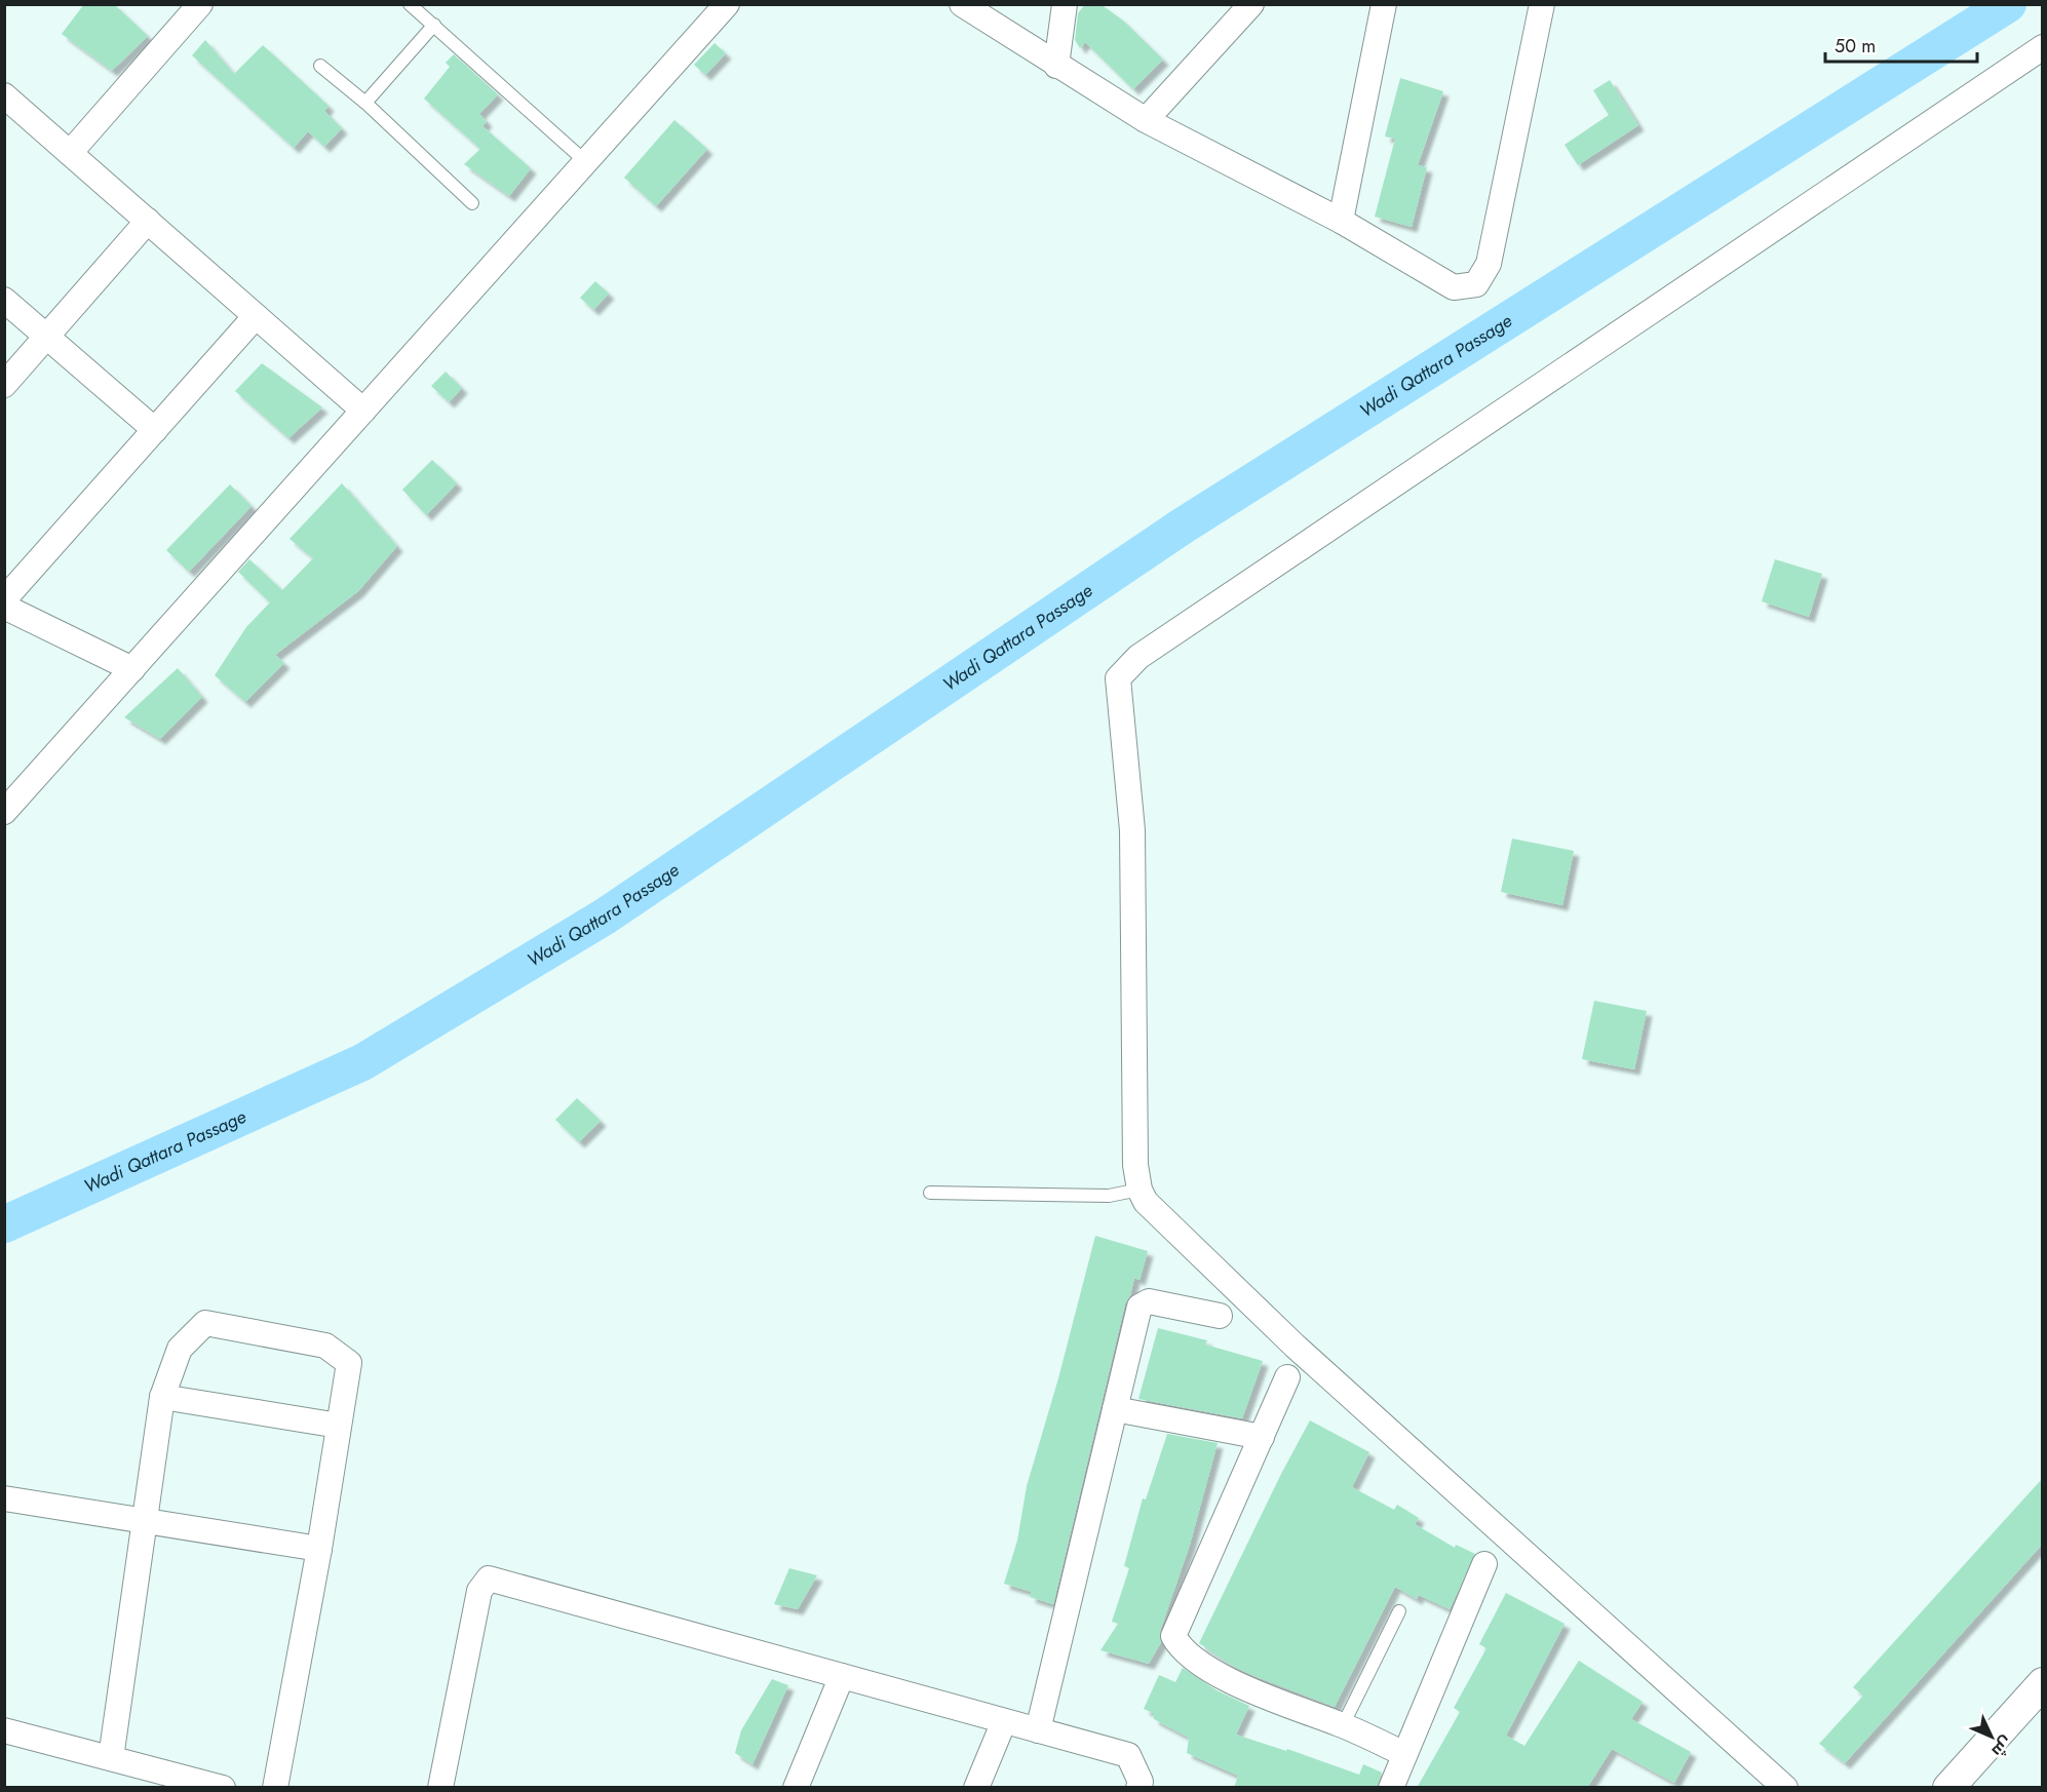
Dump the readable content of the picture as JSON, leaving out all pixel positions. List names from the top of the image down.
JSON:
{
  "water": ["Wadi Qattara Passage"],
  "scale_bar": "50 m",
  "north": "bottom right"
}
